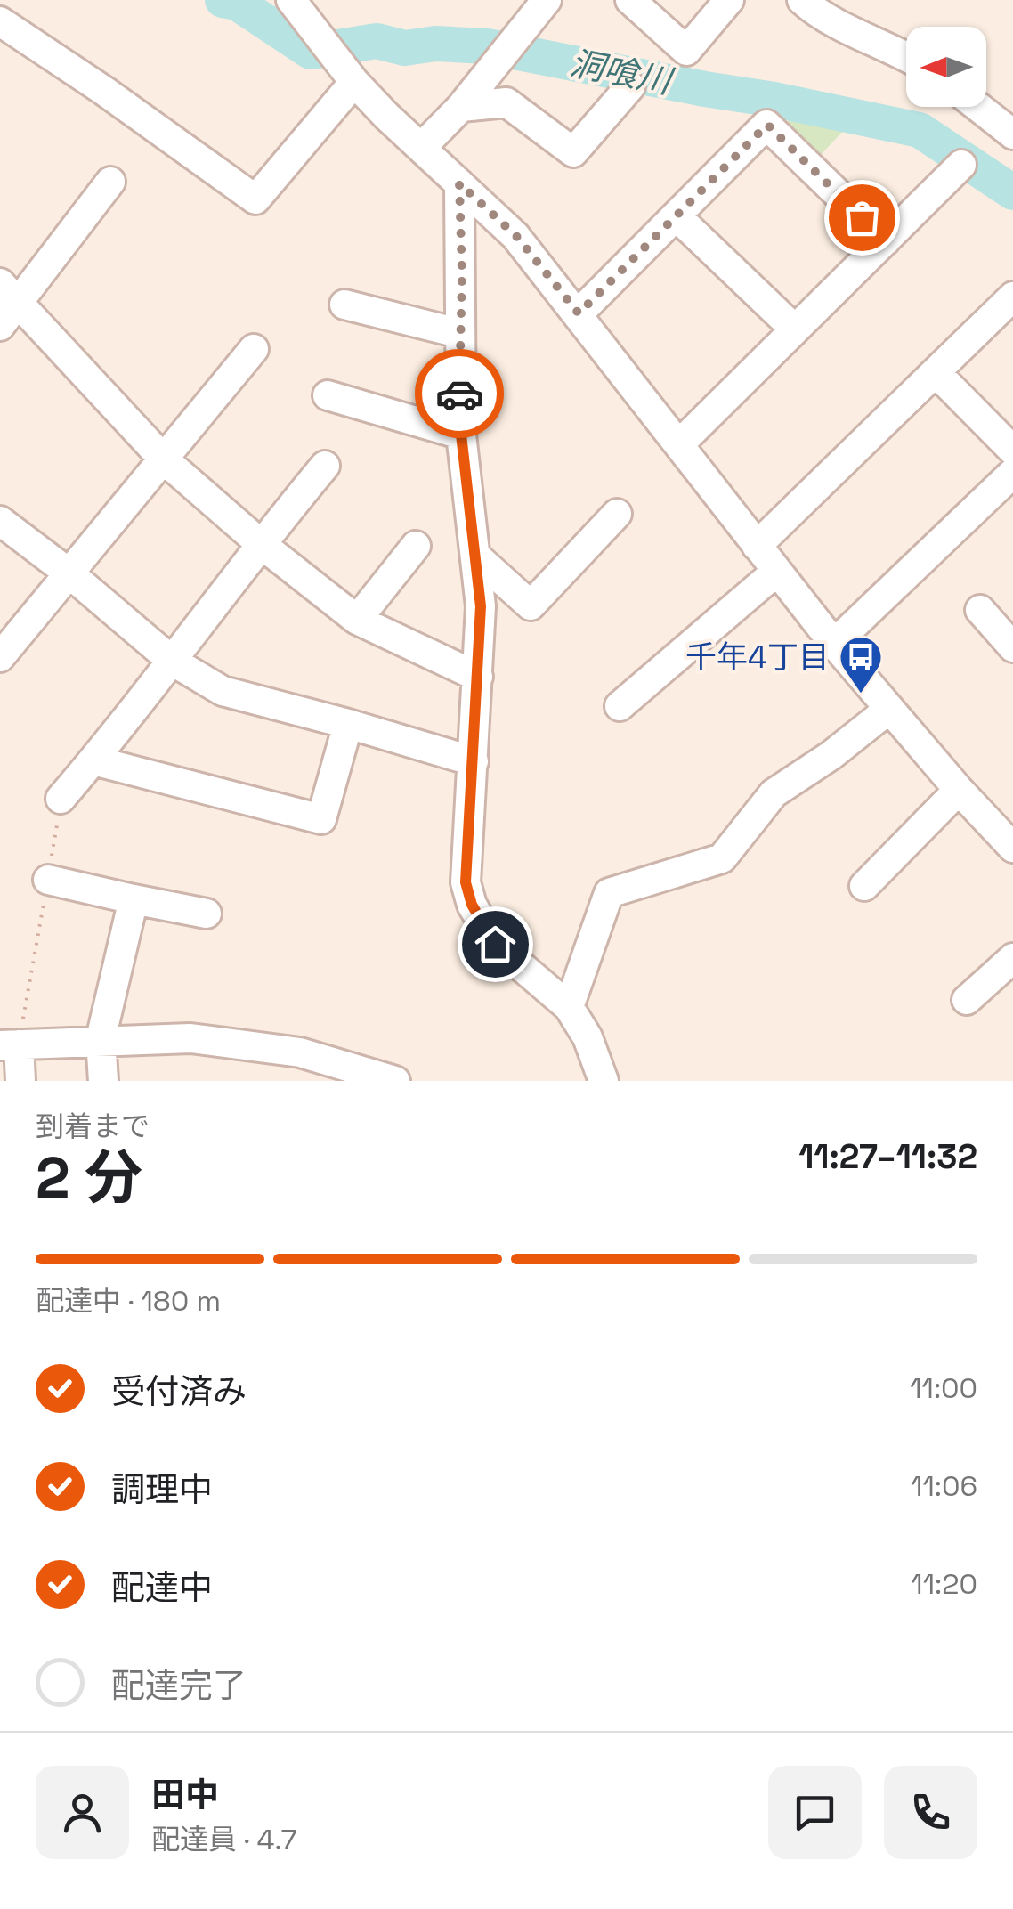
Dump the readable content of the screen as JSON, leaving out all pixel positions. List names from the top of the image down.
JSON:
{
  "water": ["洞喰川"],
  "places": {
    "bus stop": ["千年4丁目"]
  },
  "north": "left",
  "page": {
    "heading": ["2 分", "到着まで", "11:27–11:32"],
    "panel": ["田中", "配達員 · 4.7"],
    "bar": "配達中 · 180 m",
    "list": [
      ["受付済み", "11:00"],
      ["調理中", "11:06"],
      ["配達中", "11:20"],
      "配達完了"
    ]
  }
}
